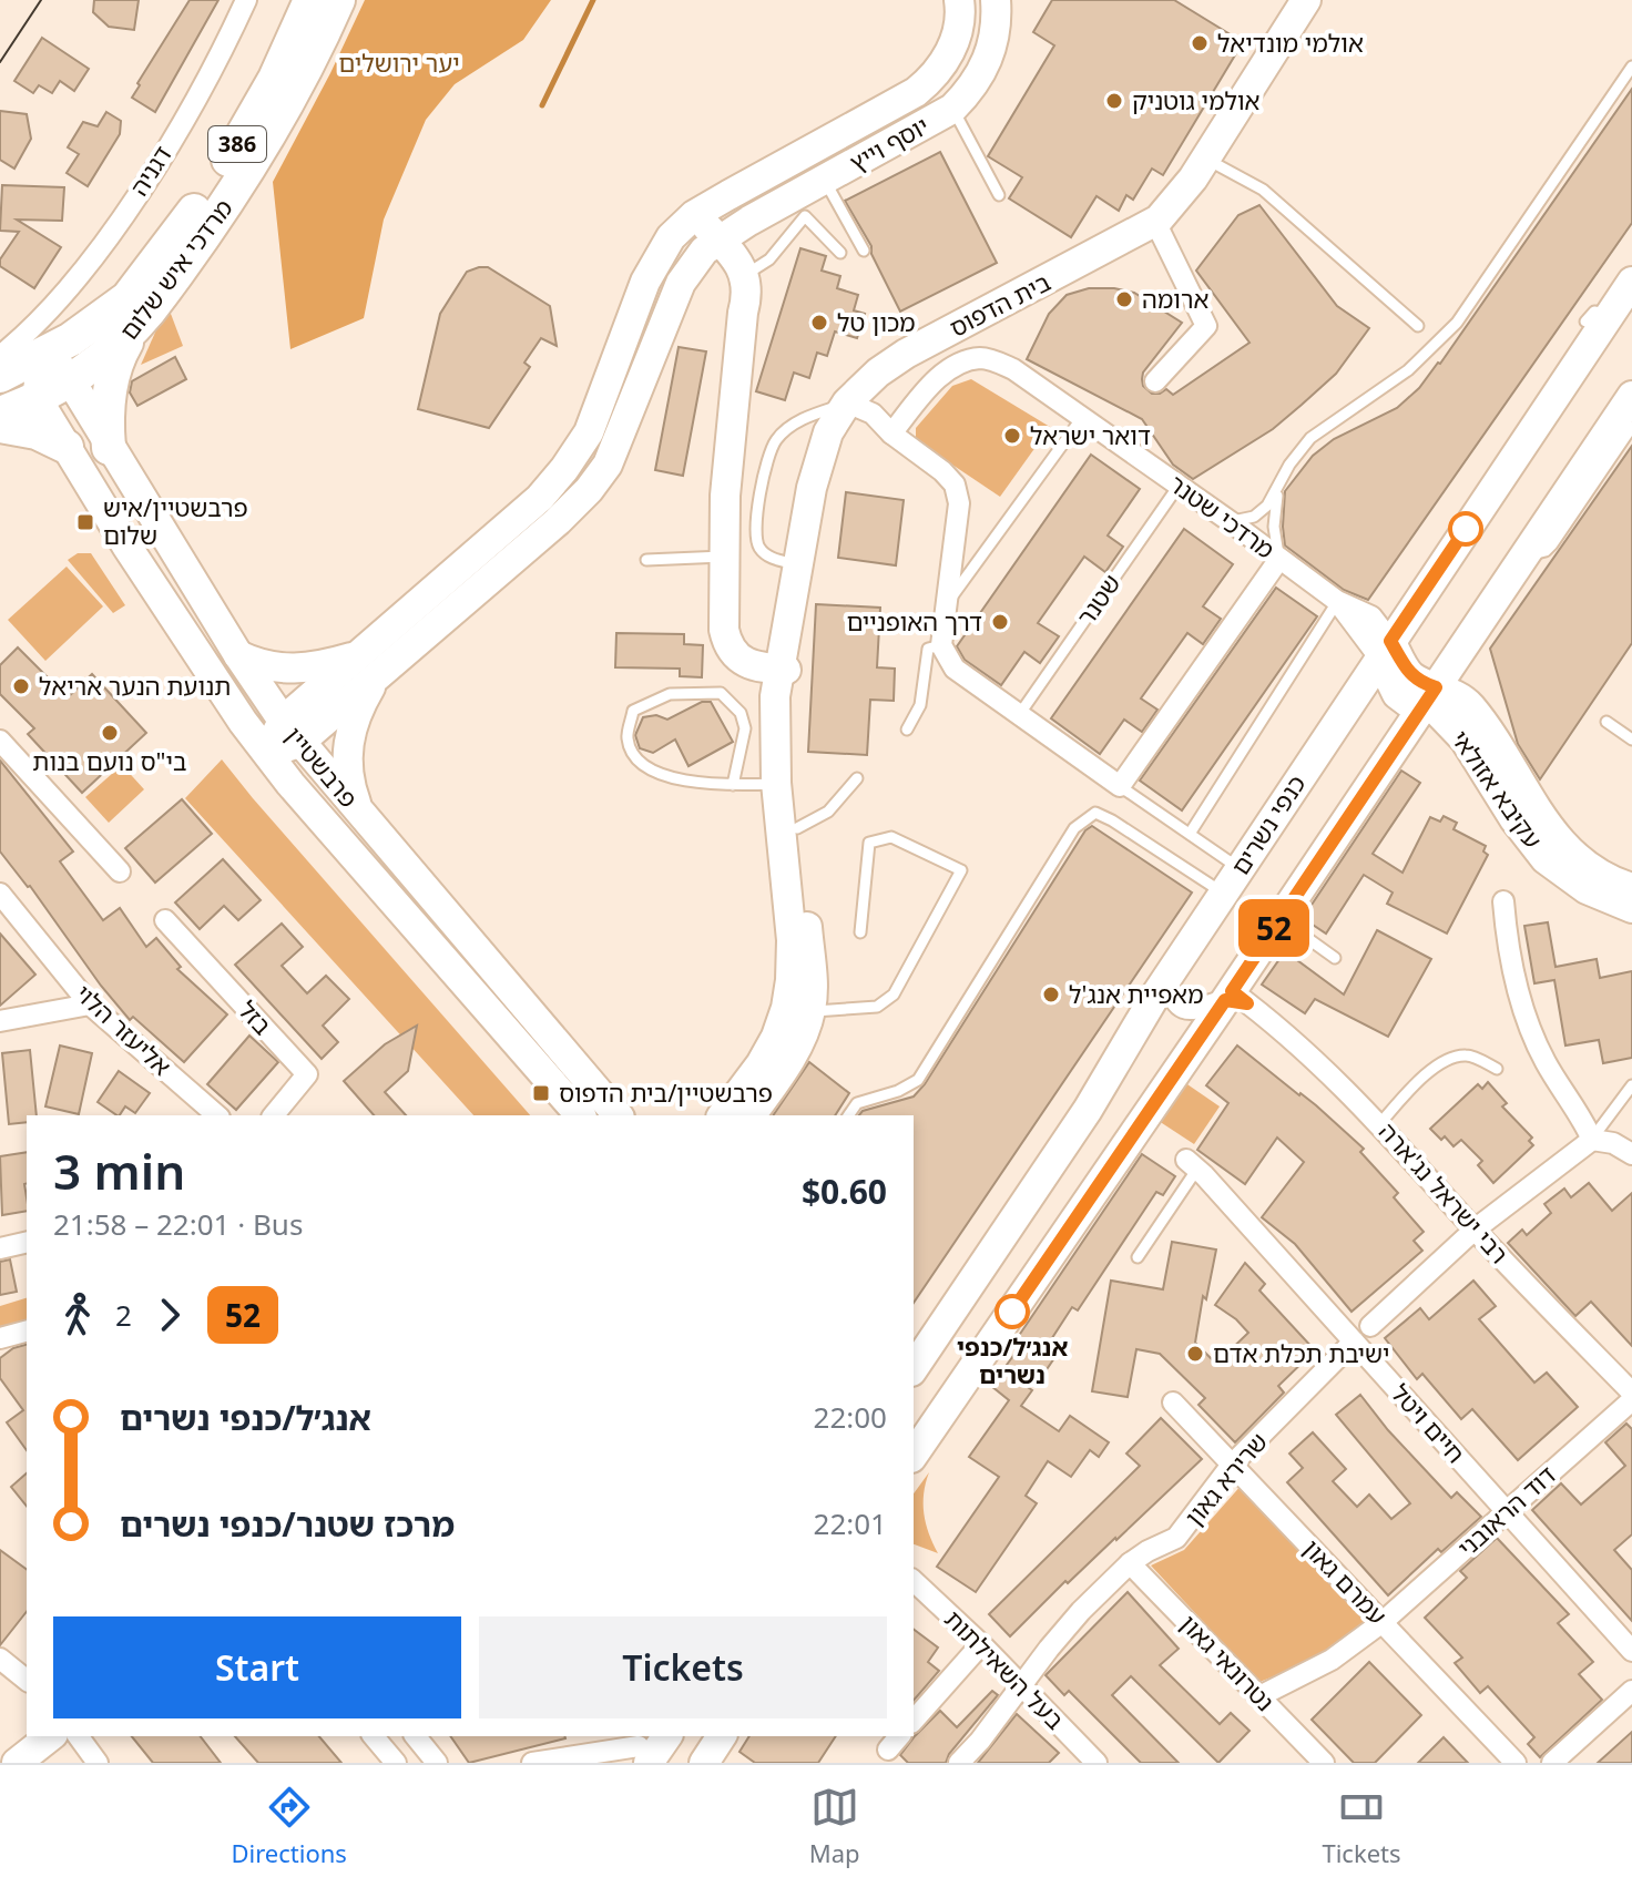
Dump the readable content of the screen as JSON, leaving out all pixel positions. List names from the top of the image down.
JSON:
{
  "streets": {
    "main road": ["386", "מרדכי איש שלום"],
    "street": [
      "יוסף וייץ",
      "דגניה",
      "בית הדפוס",
      "מרדכי שטנר",
      "פרבשטיין",
      "עקיבא אזולאי",
      "כנפי נשרים",
      "בזל",
      "אליעזר הלוי",
      "רבי ישראל נג'ארה",
      "חיים ויטל",
      "שרירא גאון",
      "דוד הראובני",
      "עמרם גאון",
      "נטרונאי גאון",
      "בעל השאילתות"
    ],
    "lane": ["שטנר"]
  },
  "crossings": [
    ["386", "דגניה"],
    ["386", "מרדכי איש שלום"],
    ["386", "פרבשטיין"],
    ["דגניה", "מרדכי איש שלום"],
    ["דגניה", "פרבשטיין"],
    ["מרדכי איש שלום", "פרבשטיין"],
    ["מרדכי שטנר", "שטנר"],
    ["מרדכי שטנר", "עקיבא אזולאי"],
    ["מרדכי שטנר", "כנפי נשרים"],
    ["עקיבא אזולאי", "כנפי נשרים"],
    ["חיים ויטל", "שרירא גאון"],
    ["חיים ויטל", "דוד הראובני"],
    ["שרירא גאון", "עמרם גאון"],
    ["שרירא גאון", "נטרונאי גאון"],
    ["שרירא גאון", "בעל השאילתות"],
    ["דוד הראובני", "עמרם גאון"],
    ["דוד הראובני", "נטרונאי גאון"]
  ],
  "parks": ["יער ירושלים"],
  "places": {
    "other": [
      "אולמי מונדיאל",
      "אולמי גוטניק",
      "ארומה",
      "מכון טל",
      "דואר ישראל",
      "דרך האופניים",
      "תנועת הנער אריאל",
      "בי\"ס נועם בנות",
      "מאפיית אנג'ל",
      "אנג׳ל/כנפי נשרים",
      "ישיבת תכלת אדם"
    ],
    "transit": ["פרבשטיין/איש שלום", "פרבשטיין/בית הדפוס"]
  },
  "lines": ["bus line 52"],
  "page": {
    "on_map": "52",
    "heading": ["3 min", "21:58 – 22:01 · Bus", "$0.60"],
    "legs": ["2", "52"],
    "list": [
      {
        "name": "אנג׳ל/כנפי נשרים",
        "value": "22:00"
      },
      {
        "name": "מרכז שטנר/כנפי נשרים",
        "value": "22:01"
      }
    ],
    "buttons": ["Start", "Tickets"],
    "tabs": ["Directions", "Map", "Tickets"]
  }
}
